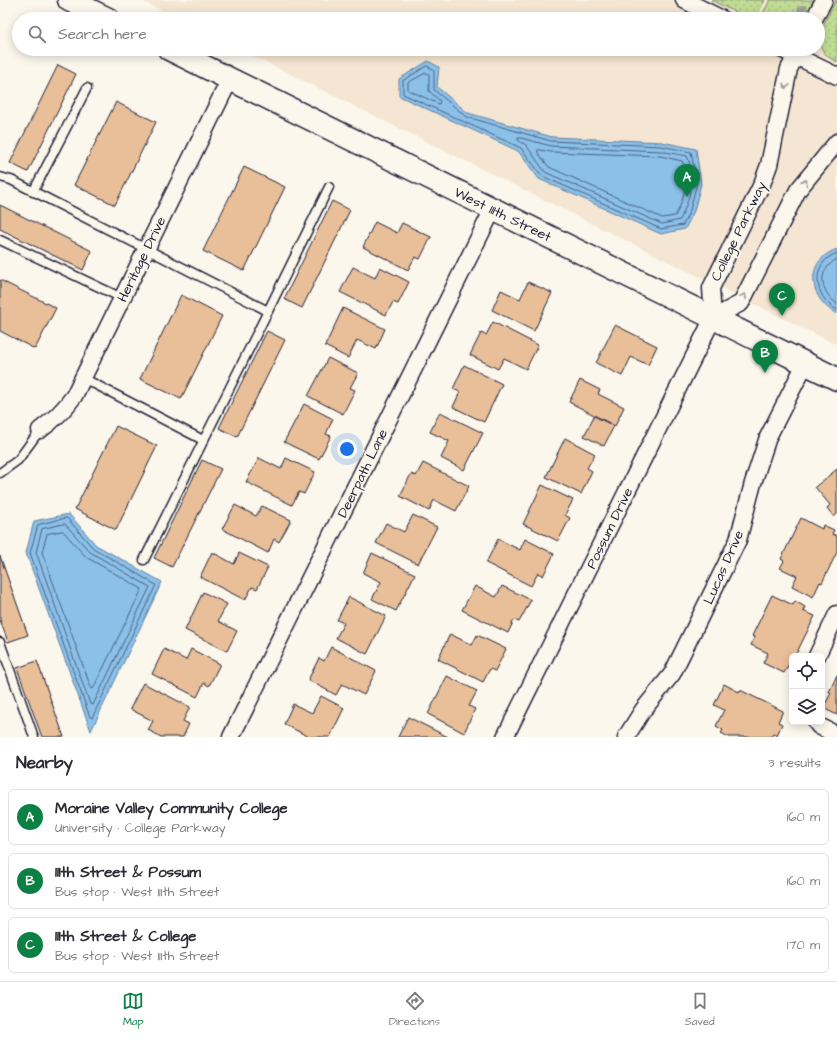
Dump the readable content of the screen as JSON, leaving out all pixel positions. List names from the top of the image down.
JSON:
{
  "streets": {
    "main road": ["West 111th Street"],
    "street": [
      "College Parkway",
      "Heritage Drive",
      "Deerpath Lane",
      "Possum Drive",
      "Lucas Drive"
    ]
  },
  "crossings": [
    ["West 111th Street", "College Parkway"],
    ["West 111th Street", "Heritage Drive"],
    ["West 111th Street", "Deerpath Lane"],
    ["West 111th Street", "Possum Drive"],
    ["West 111th Street", "Lucas Drive"],
    ["College Parkway", "Possum Drive"]
  ],
  "page": {
    "search": "Search here",
    "pins": ["A", "C", "B"],
    "heading": ["Nearby", "3 results"],
    "list": [
      {
        "mark": "A",
        "name": "Moraine Valley Community College",
        "note": "University · College Parkway",
        "value": "160 m"
      },
      {
        "mark": "B",
        "name": "111th Street & Possum",
        "note": "Bus stop · West 111th Street",
        "value": "160 m"
      },
      {
        "mark": "C",
        "name": "111th Street & College",
        "note": "Bus stop · West 111th Street",
        "value": "170 m"
      }
    ],
    "nav": ["Map", "Directions", "Saved"]
  }
}
